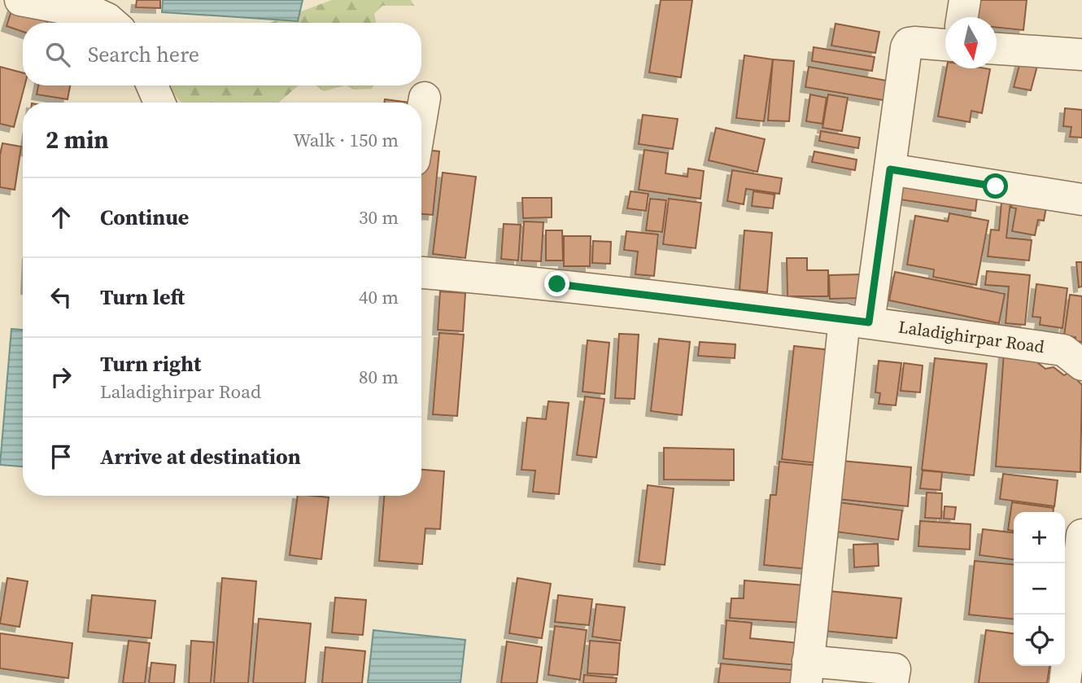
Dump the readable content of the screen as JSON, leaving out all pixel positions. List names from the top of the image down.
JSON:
{
  "streets": {
    "street": ["Laladighirpar Road"]
  },
  "north": "bottom",
  "page": {
    "search": "Search here",
    "heading": ["2 min", "Walk · 150 m"],
    "list": [
      ["Continue", "30 m"],
      ["Turn left", "40 m"],
      ["Turn right", "Laladighirpar Road", "80 m"],
      "Arrive at destination"
    ],
    "map_buttons": ["+", "−"]
  }
}
